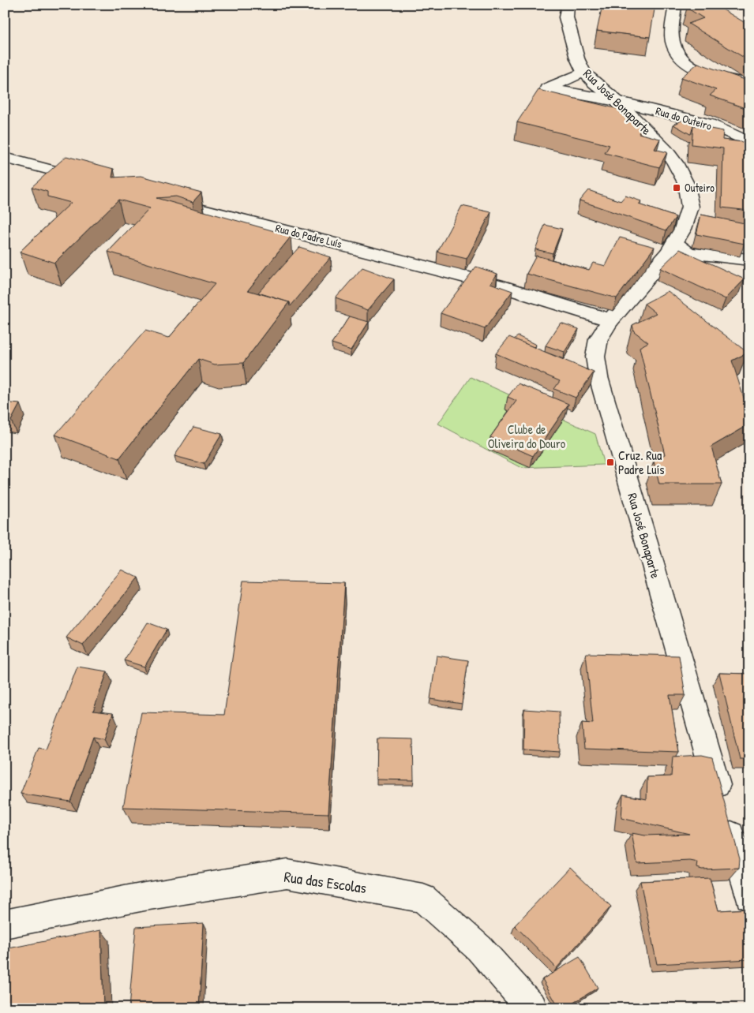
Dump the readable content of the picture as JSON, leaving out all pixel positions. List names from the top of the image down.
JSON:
{
  "streets": {
    "street": [
      "Rua José Bonaparte",
      "Rua do Outeiro",
      "Rua do Padre Luís",
      "Rua das Escolas"
    ]
  },
  "crossings": [
    ["Rua José Bonaparte", "Rua do Outeiro"],
    ["Rua José Bonaparte", "Rua do Padre Luís"]
  ],
  "parks": ["Clube de Oliveira do Douro"],
  "places": {
    "transit": ["Outeiro", "Cruz. Rua Padre Luís"]
  }
}
